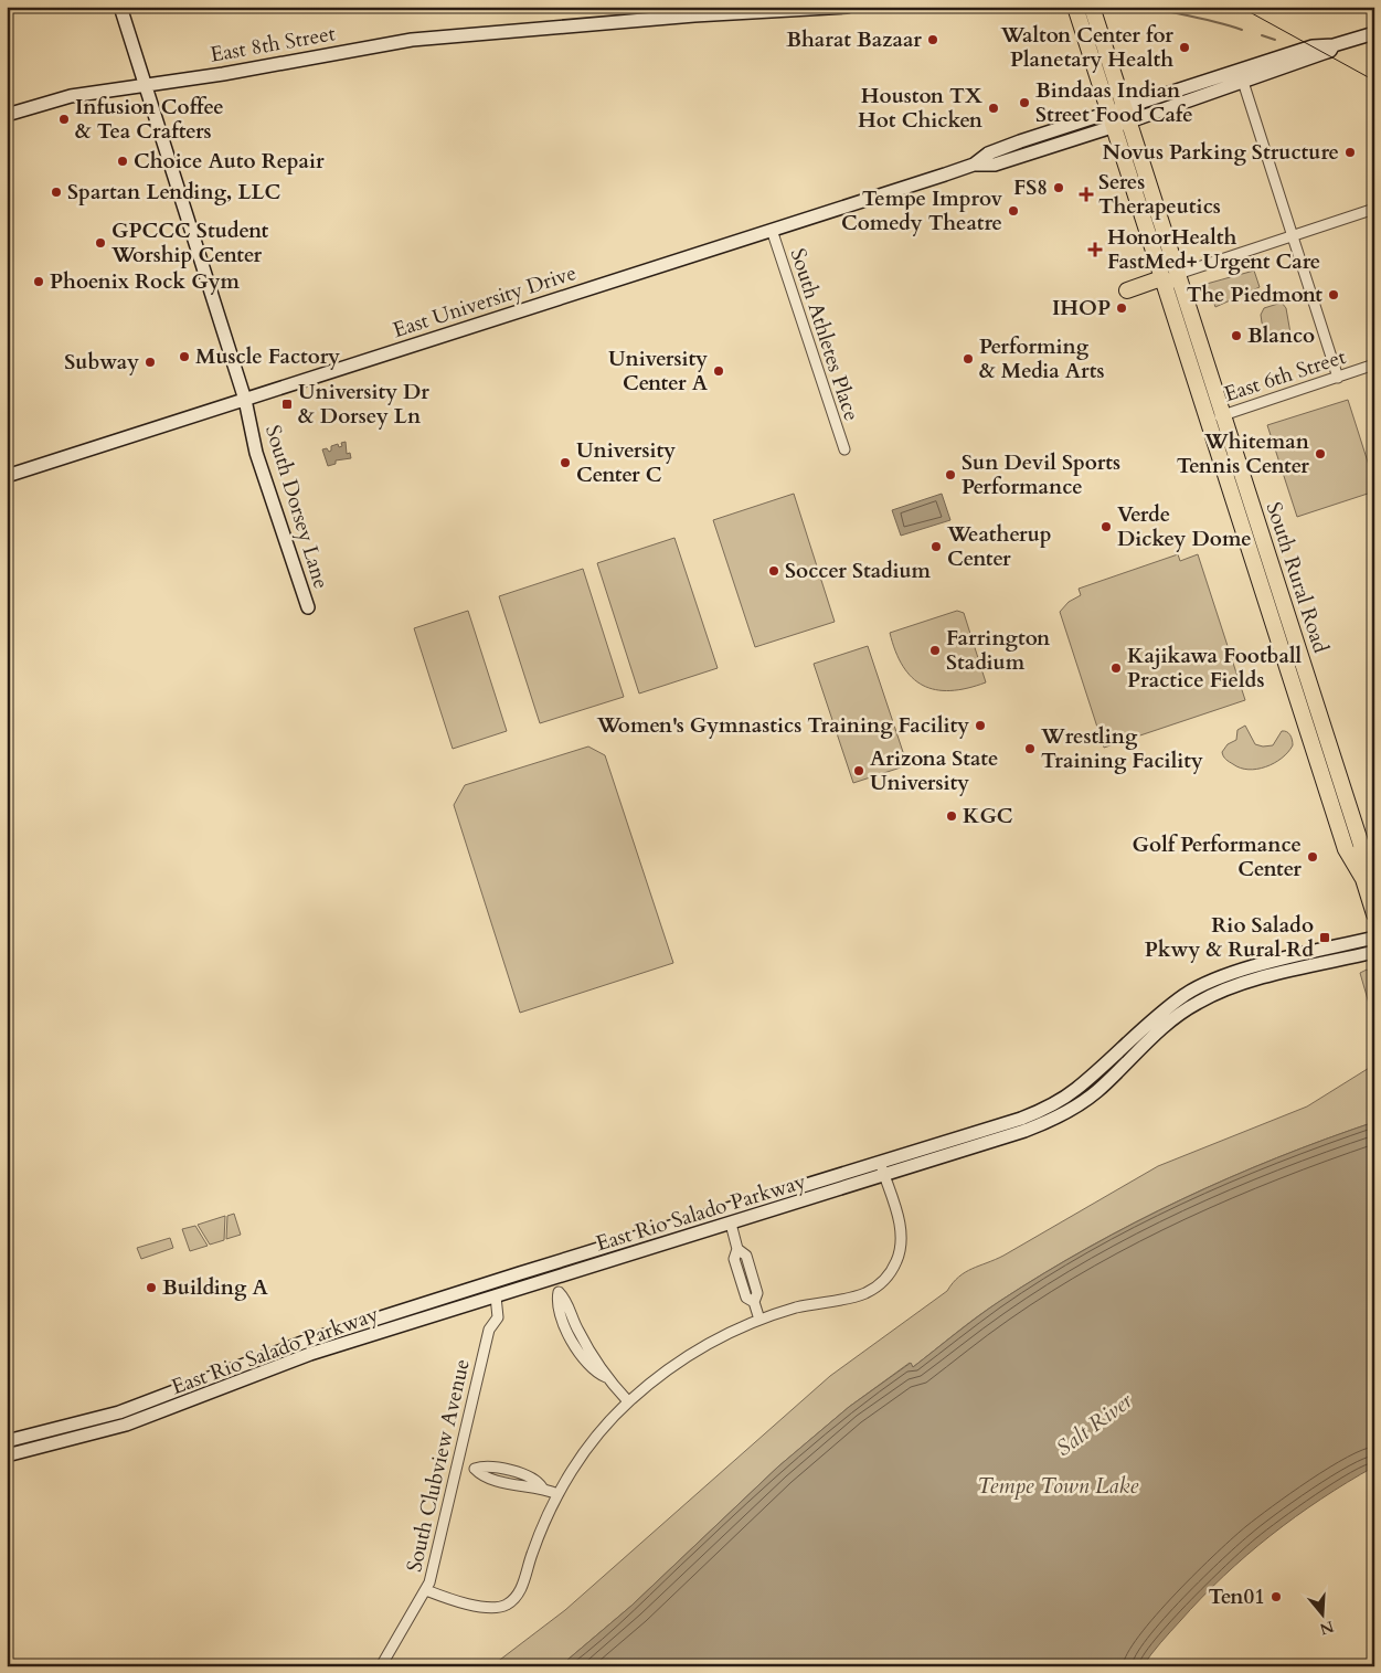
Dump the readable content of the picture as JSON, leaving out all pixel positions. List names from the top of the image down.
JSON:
{
  "streets": {
    "main road": [
      "East 8th Street",
      "East University Drive",
      "South Dorsey Lane",
      "South Rural Road",
      "East Rio Salado Parkway"
    ],
    "street": ["South Athletes Place", "East 6th Street", "South Clubview Avenue"]
  },
  "crossings": [
    ["East 8th Street", "South Dorsey Lane"],
    ["East University Drive", "South Athletes Place"],
    ["East University Drive", "South Dorsey Lane"],
    ["East University Drive", "South Rural Road"],
    ["East 6th Street", "South Rural Road"],
    ["East Rio Salado Parkway", "South Clubview Avenue"]
  ],
  "water": ["Salt River", "Tempe Town Lake"],
  "places": {
    "other": [
      "Bharat Bazaar",
      "Walton Center for Planetary Health",
      "Bindaas Indian Street Food Cafe",
      "Houston TX Hot Chicken",
      "Infusion Coffee & Tea Crafters",
      "Novus Parking Structure",
      "Choice Auto Repair",
      "FS8",
      "Spartan Lending, LLC",
      "Tempe Improv Comedy Theatre",
      "GPCCC Student Worship Center",
      "Phoenix Rock Gym",
      "The Piedmont",
      "IHOP",
      "Blanco",
      "Muscle Factory",
      "Performing & Media Arts",
      "Subway",
      "University Center A",
      "Whiteman Tennis Center",
      "University Center C",
      "Sun Devil Sports Performance",
      "Verde Dickey Dome",
      "Weatherup Center",
      "Soccer Stadium",
      "Farrington Stadium",
      "Kajikawa Football Practice Fields",
      "Women's Gymnastics Training Facility",
      "Wrestling Training Facility",
      "Arizona State University",
      "KGC",
      "Golf Performance Center",
      "Building A",
      "Ten01"
    ],
    "health": ["Seres Therapeutics", "HonorHealth FastMed+ Urgent Care"],
    "transit": ["University Dr & Dorsey Ln", "Rio Salado Pkwy & Rural Rd"]
  },
  "north": "bottom"
}
